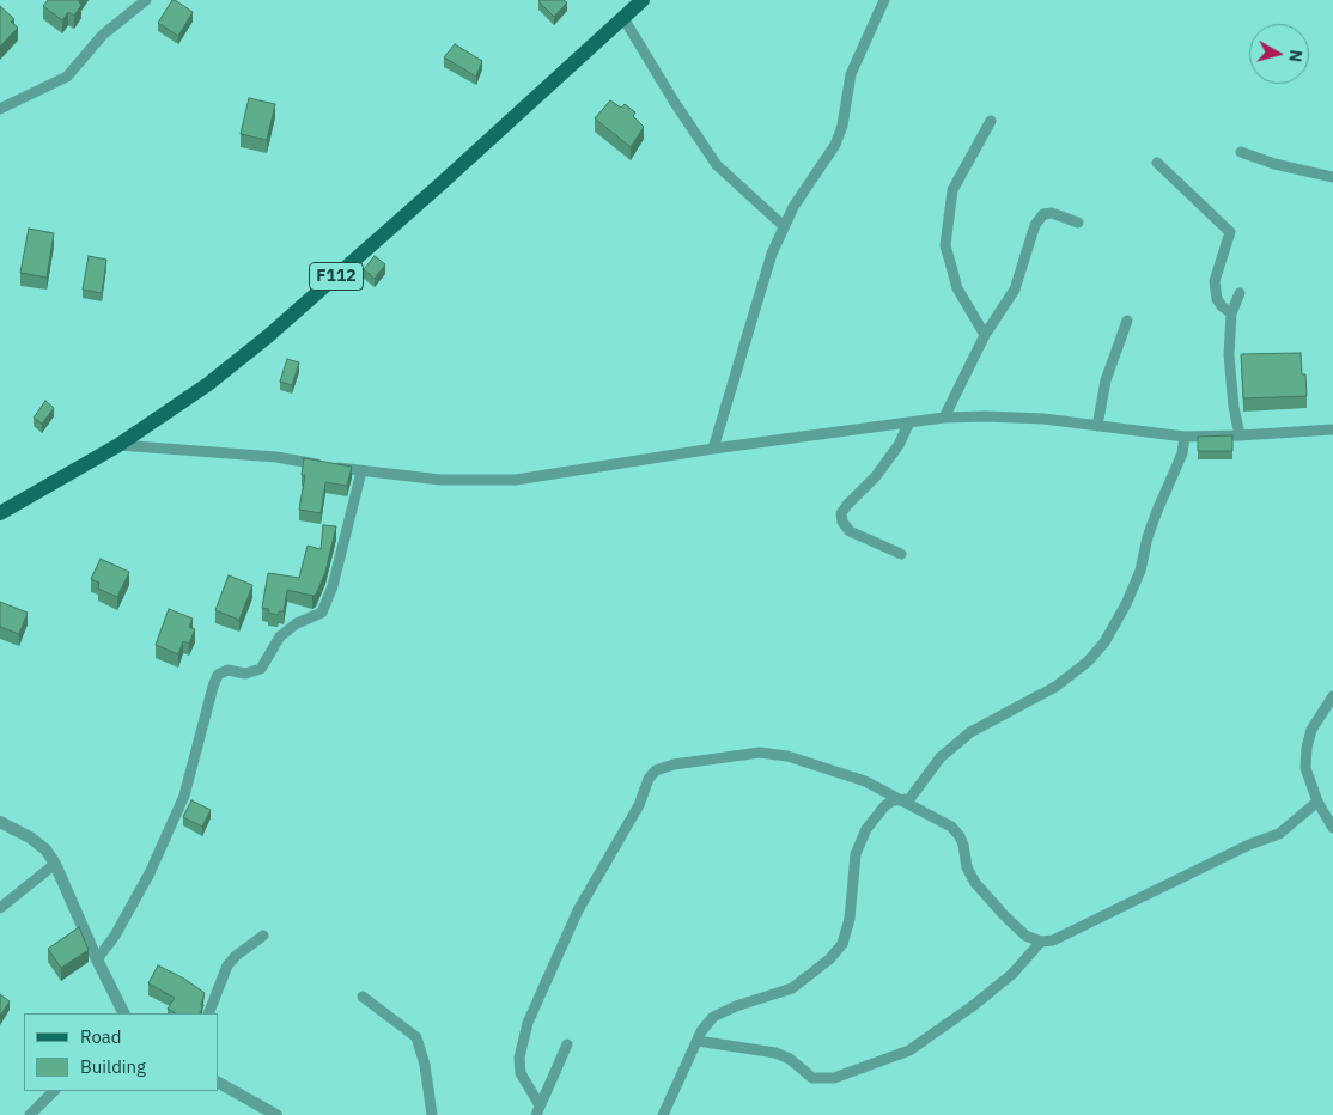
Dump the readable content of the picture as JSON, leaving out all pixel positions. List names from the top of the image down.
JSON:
{
  "streets": {
    "main road": ["F112"]
  },
  "legend": ["Road", "Building"],
  "north": "right"
}
